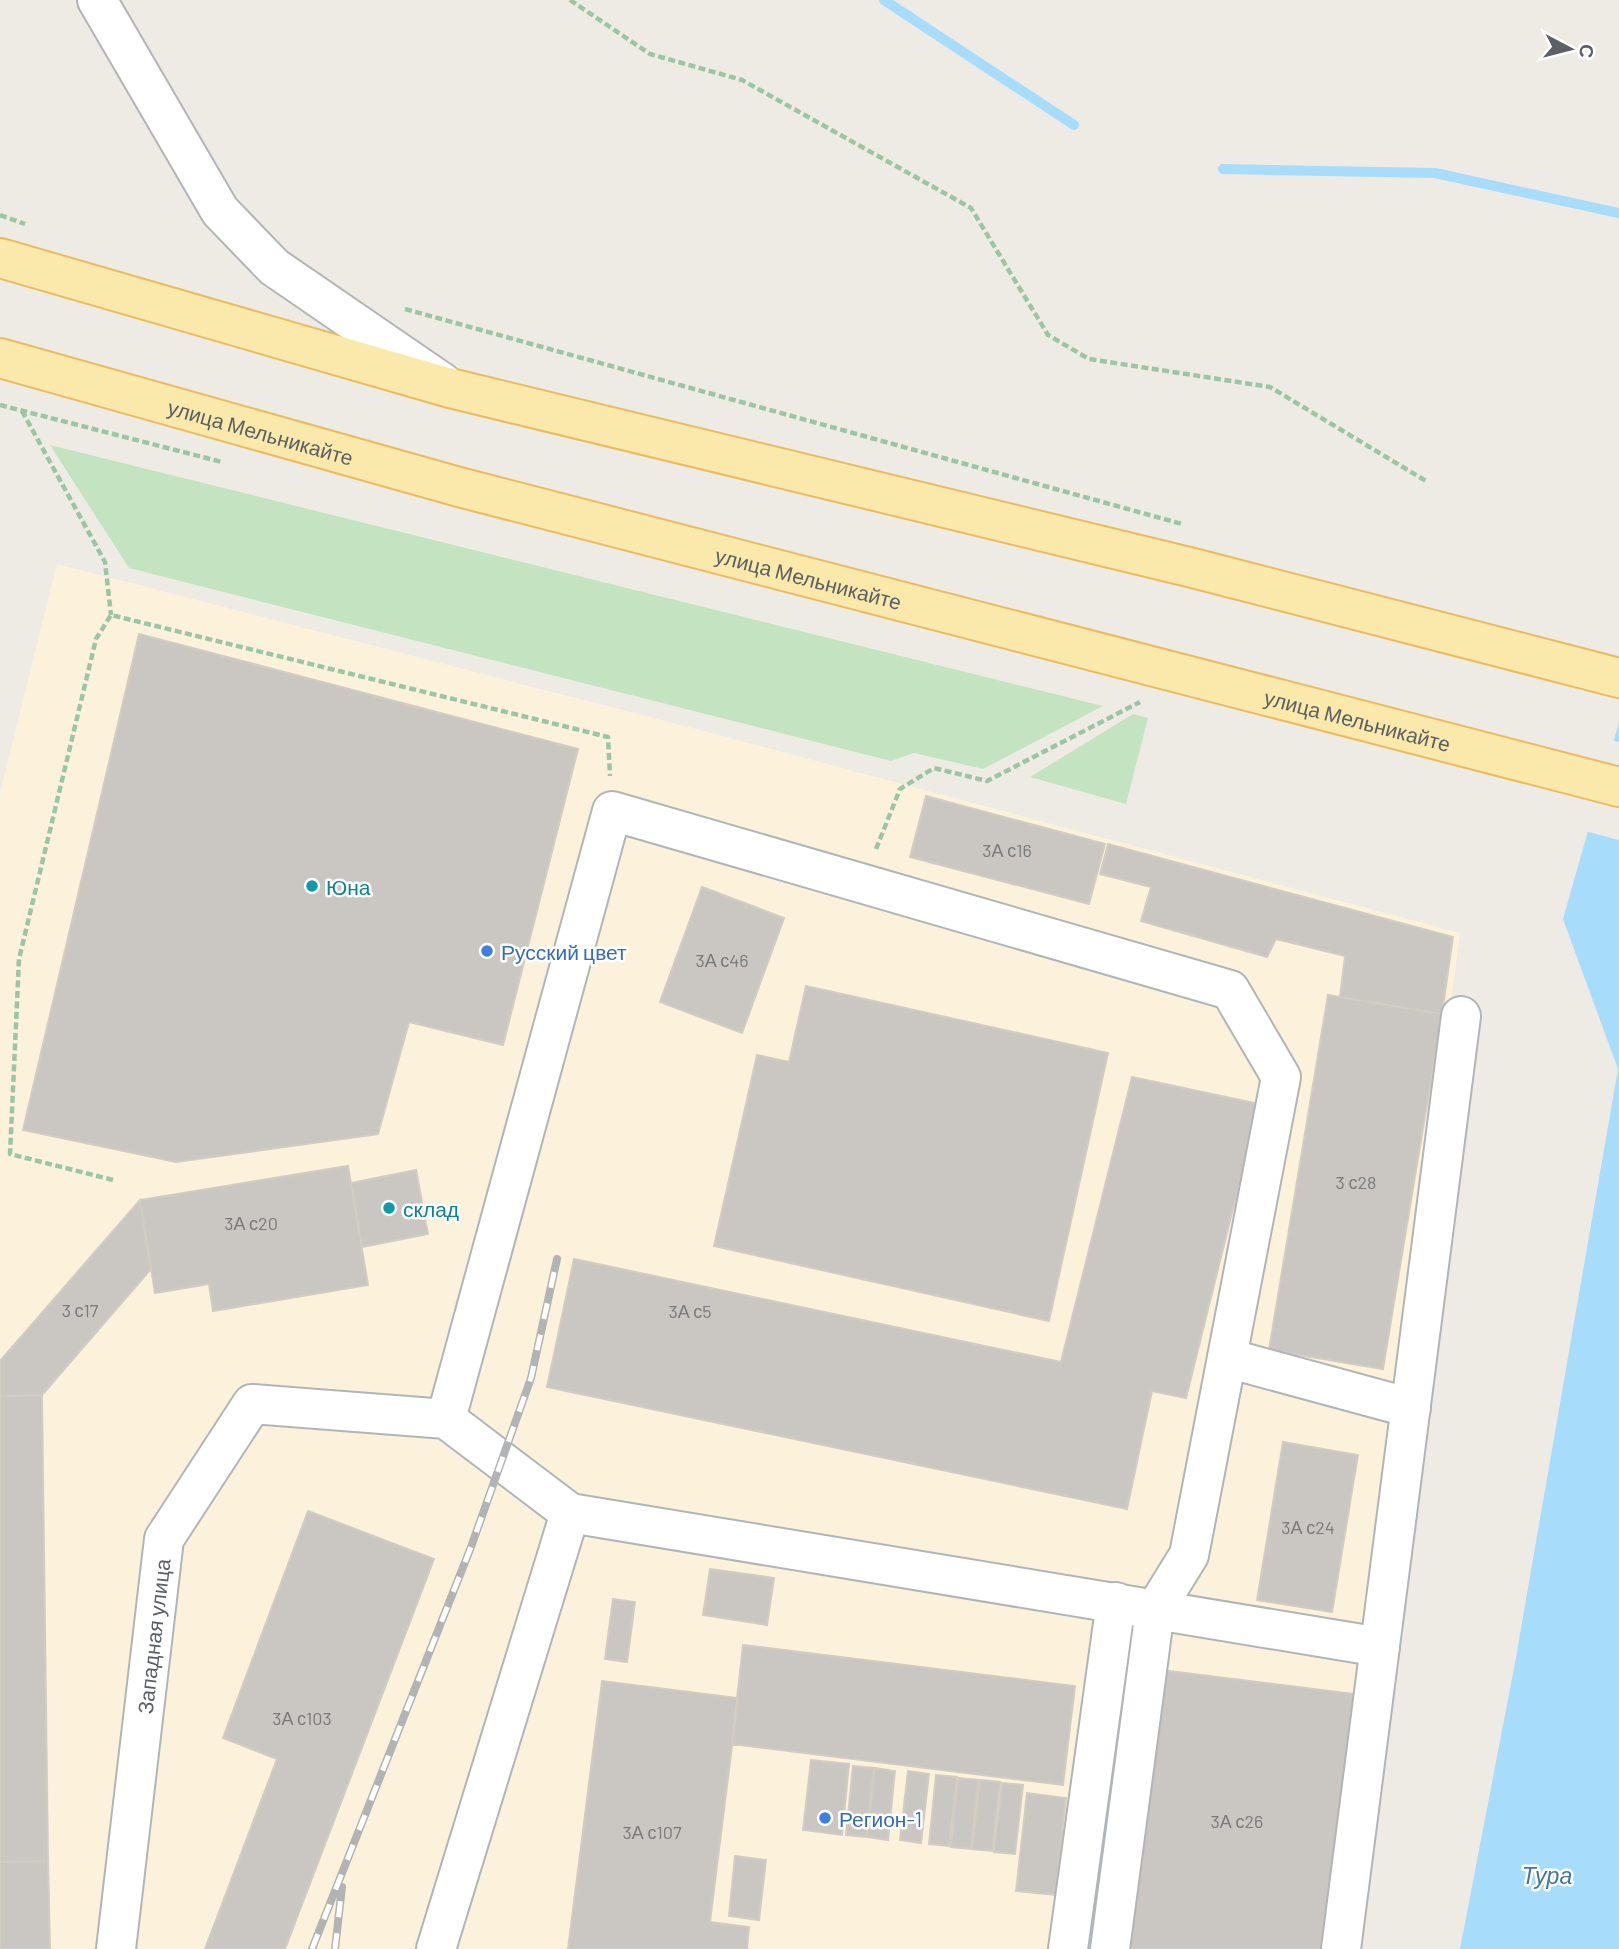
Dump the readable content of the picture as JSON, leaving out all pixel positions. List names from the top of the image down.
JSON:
{
  "streets": {
    "main road": ["улица Мельникайте"],
    "street": ["Западная улица"]
  },
  "water": ["Тура"],
  "places": [
    "Юна",
    "Русский цвет",
    "склад",
    "Регион-1"
  ],
  "house_numbers": [
    "3А с16",
    "3А с46",
    "3 с28",
    "3А с20",
    "3 с17",
    "3А с5",
    "3А с24",
    "3А с103",
    "3А с26",
    "3А с107"
  ],
  "north": "right"
}
